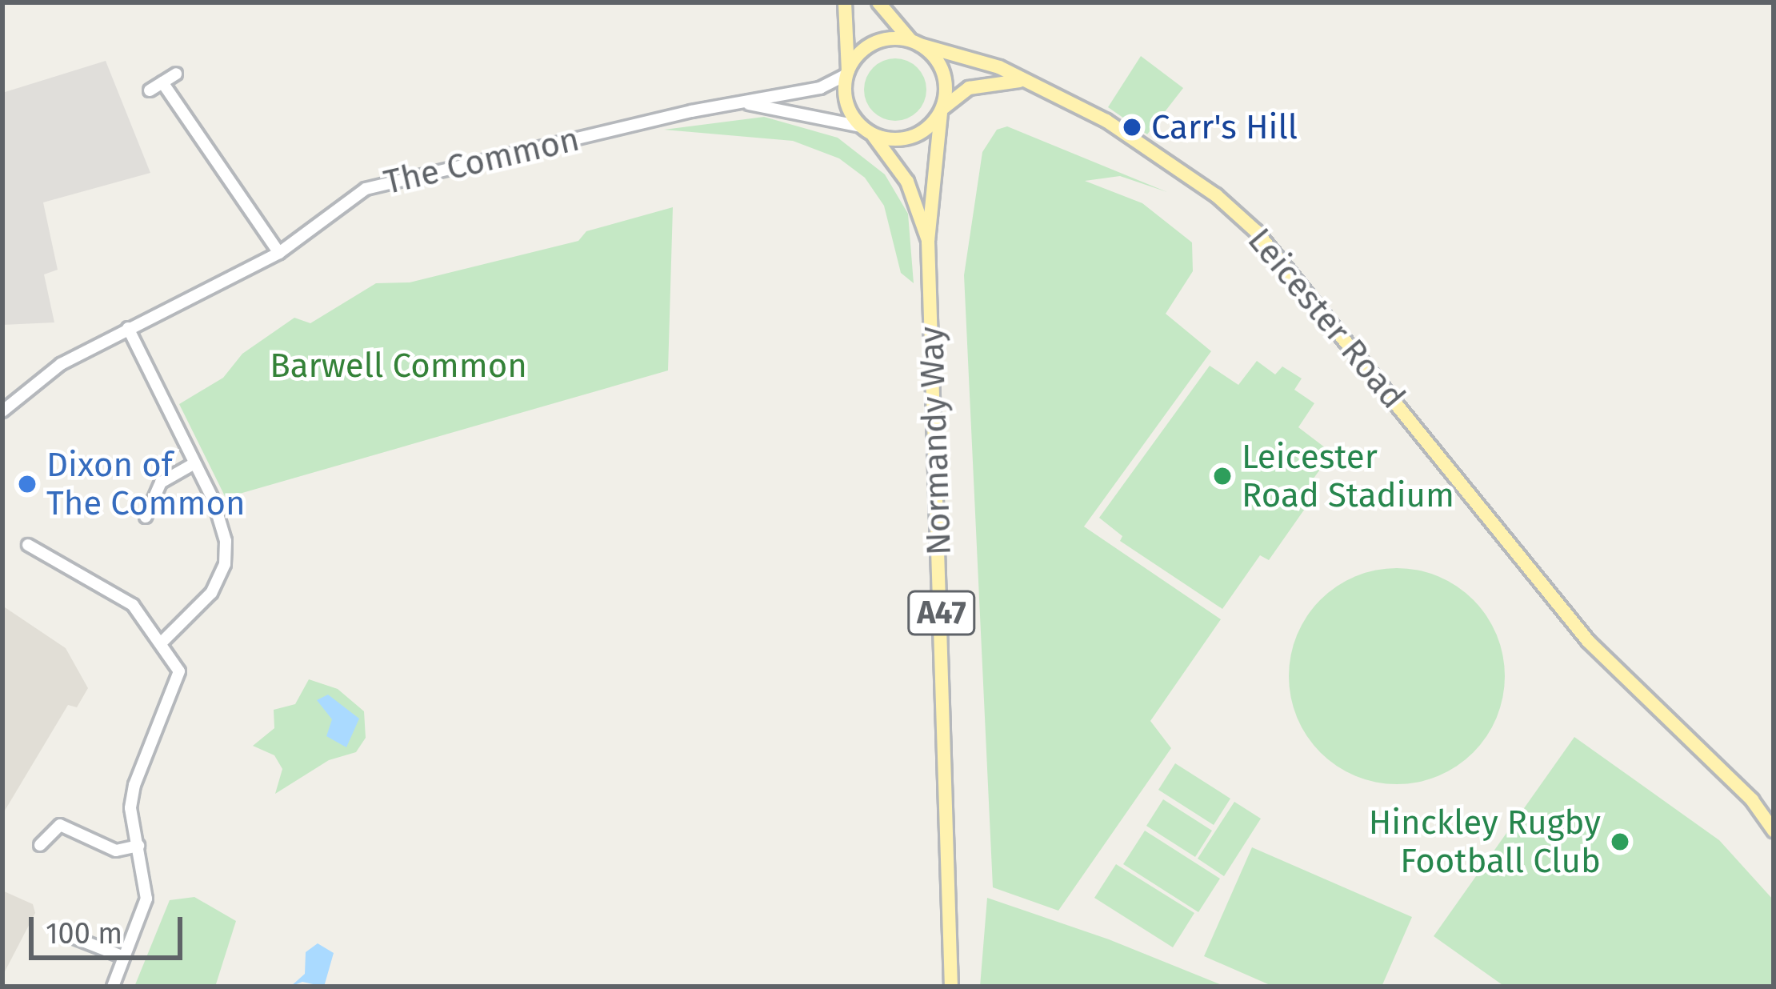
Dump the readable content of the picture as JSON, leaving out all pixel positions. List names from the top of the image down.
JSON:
{
  "streets": {
    "main road": ["Leicester Road", "Normandy Way", "A47"],
    "street": ["The Common"]
  },
  "crossings": [
    ["The Common", "Leicester Road"],
    ["The Common", "Normandy Way"],
    ["Leicester Road", "Normandy Way"]
  ],
  "parks": ["Barwell Common"],
  "places": [
    "Carr's Hill",
    "Leicester Road Stadium",
    "Dixon of The Common",
    "Hinckley Rugby Football Club"
  ],
  "scale_bar": "100 m"
}
